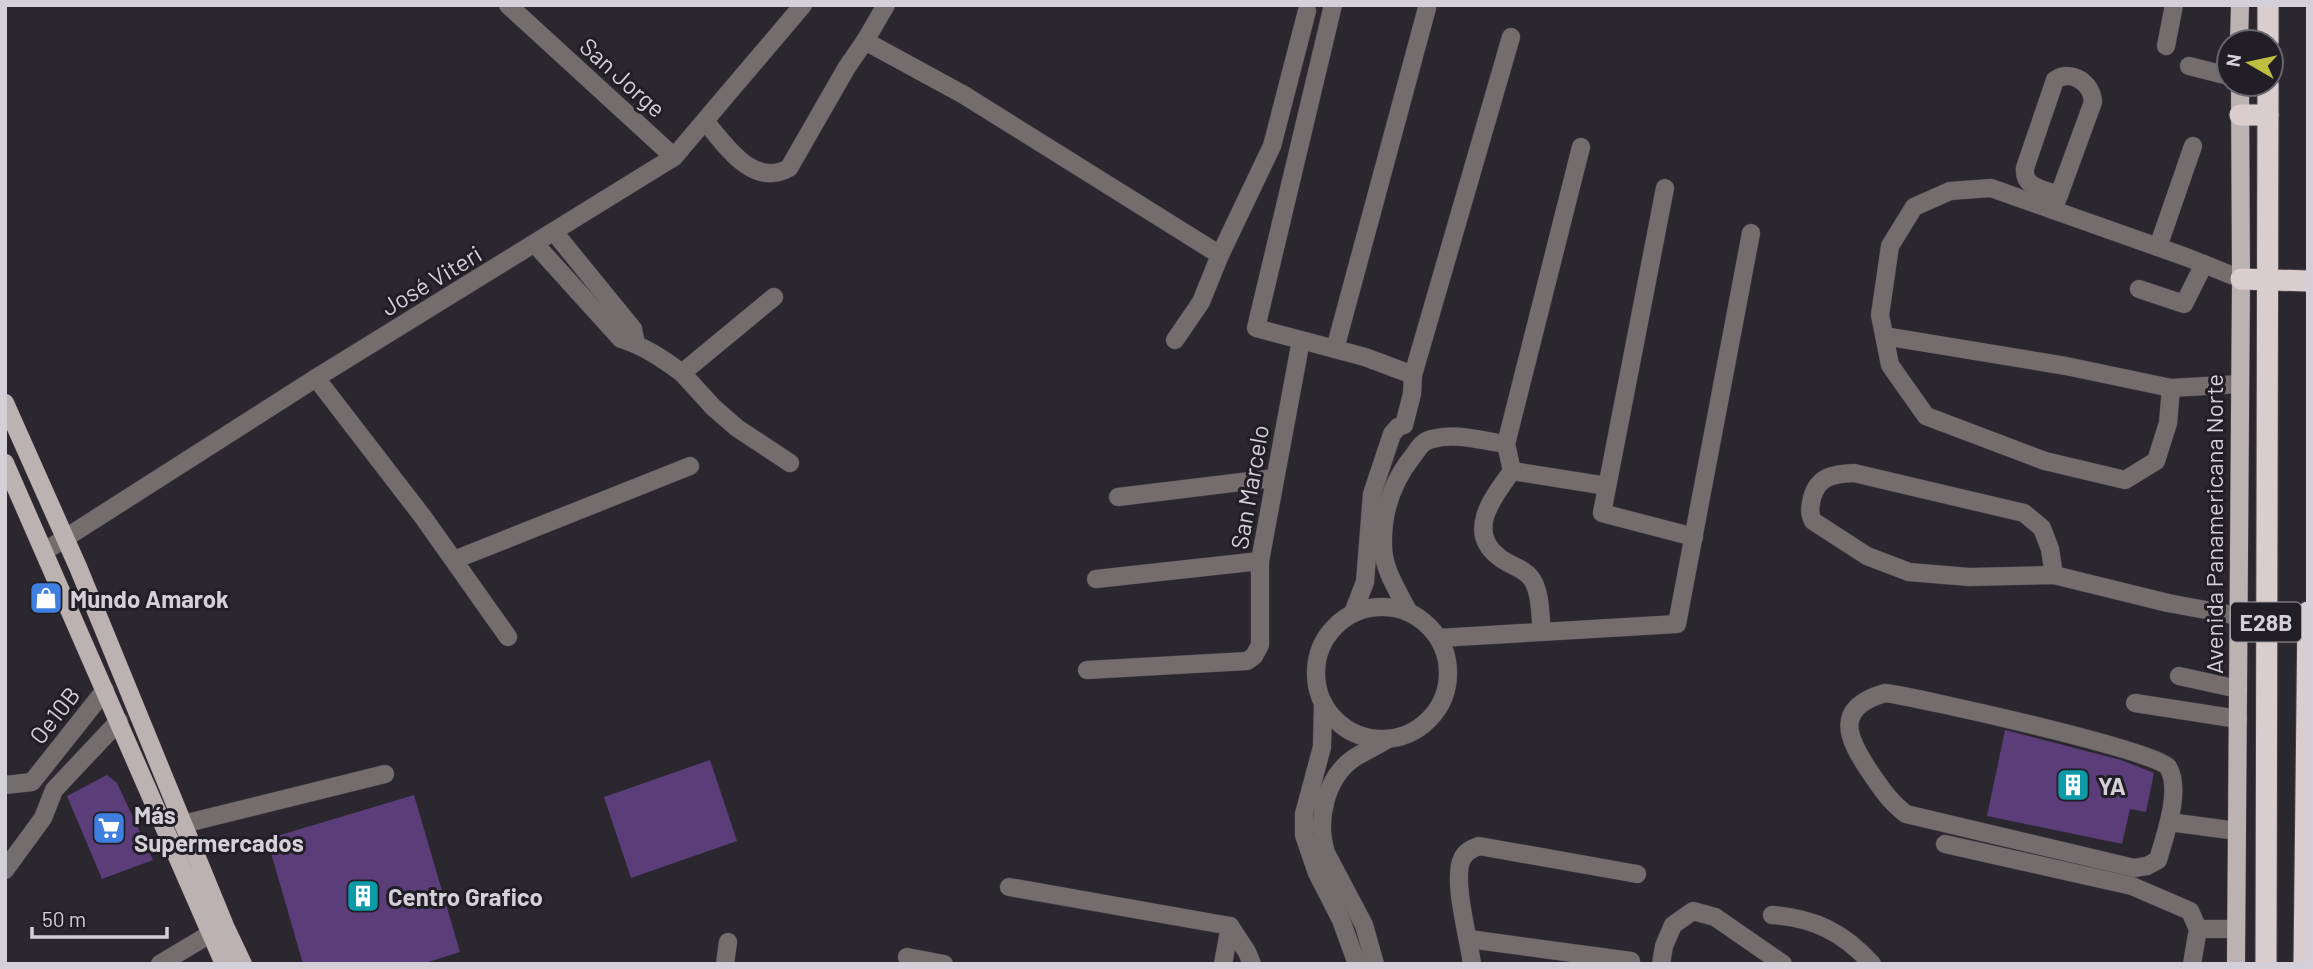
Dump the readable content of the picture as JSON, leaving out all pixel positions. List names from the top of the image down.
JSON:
{
  "streets": {
    "highway": ["E28B"],
    "main road": ["Avenida Panamericana Norte"],
    "street": [
      "San Jorge",
      "José Viteri",
      "San Marcelo",
      "Oe10B"
    ]
  },
  "crossings": [
    ["San Jorge", "José Viteri"]
  ],
  "places": {
    "shop": ["Mundo Amarok"],
    "building": ["YA", "Centro Grafico"],
    "supermarket": ["Más Supermercados"]
  },
  "scale_bar": "50 m",
  "north": "left"
}
